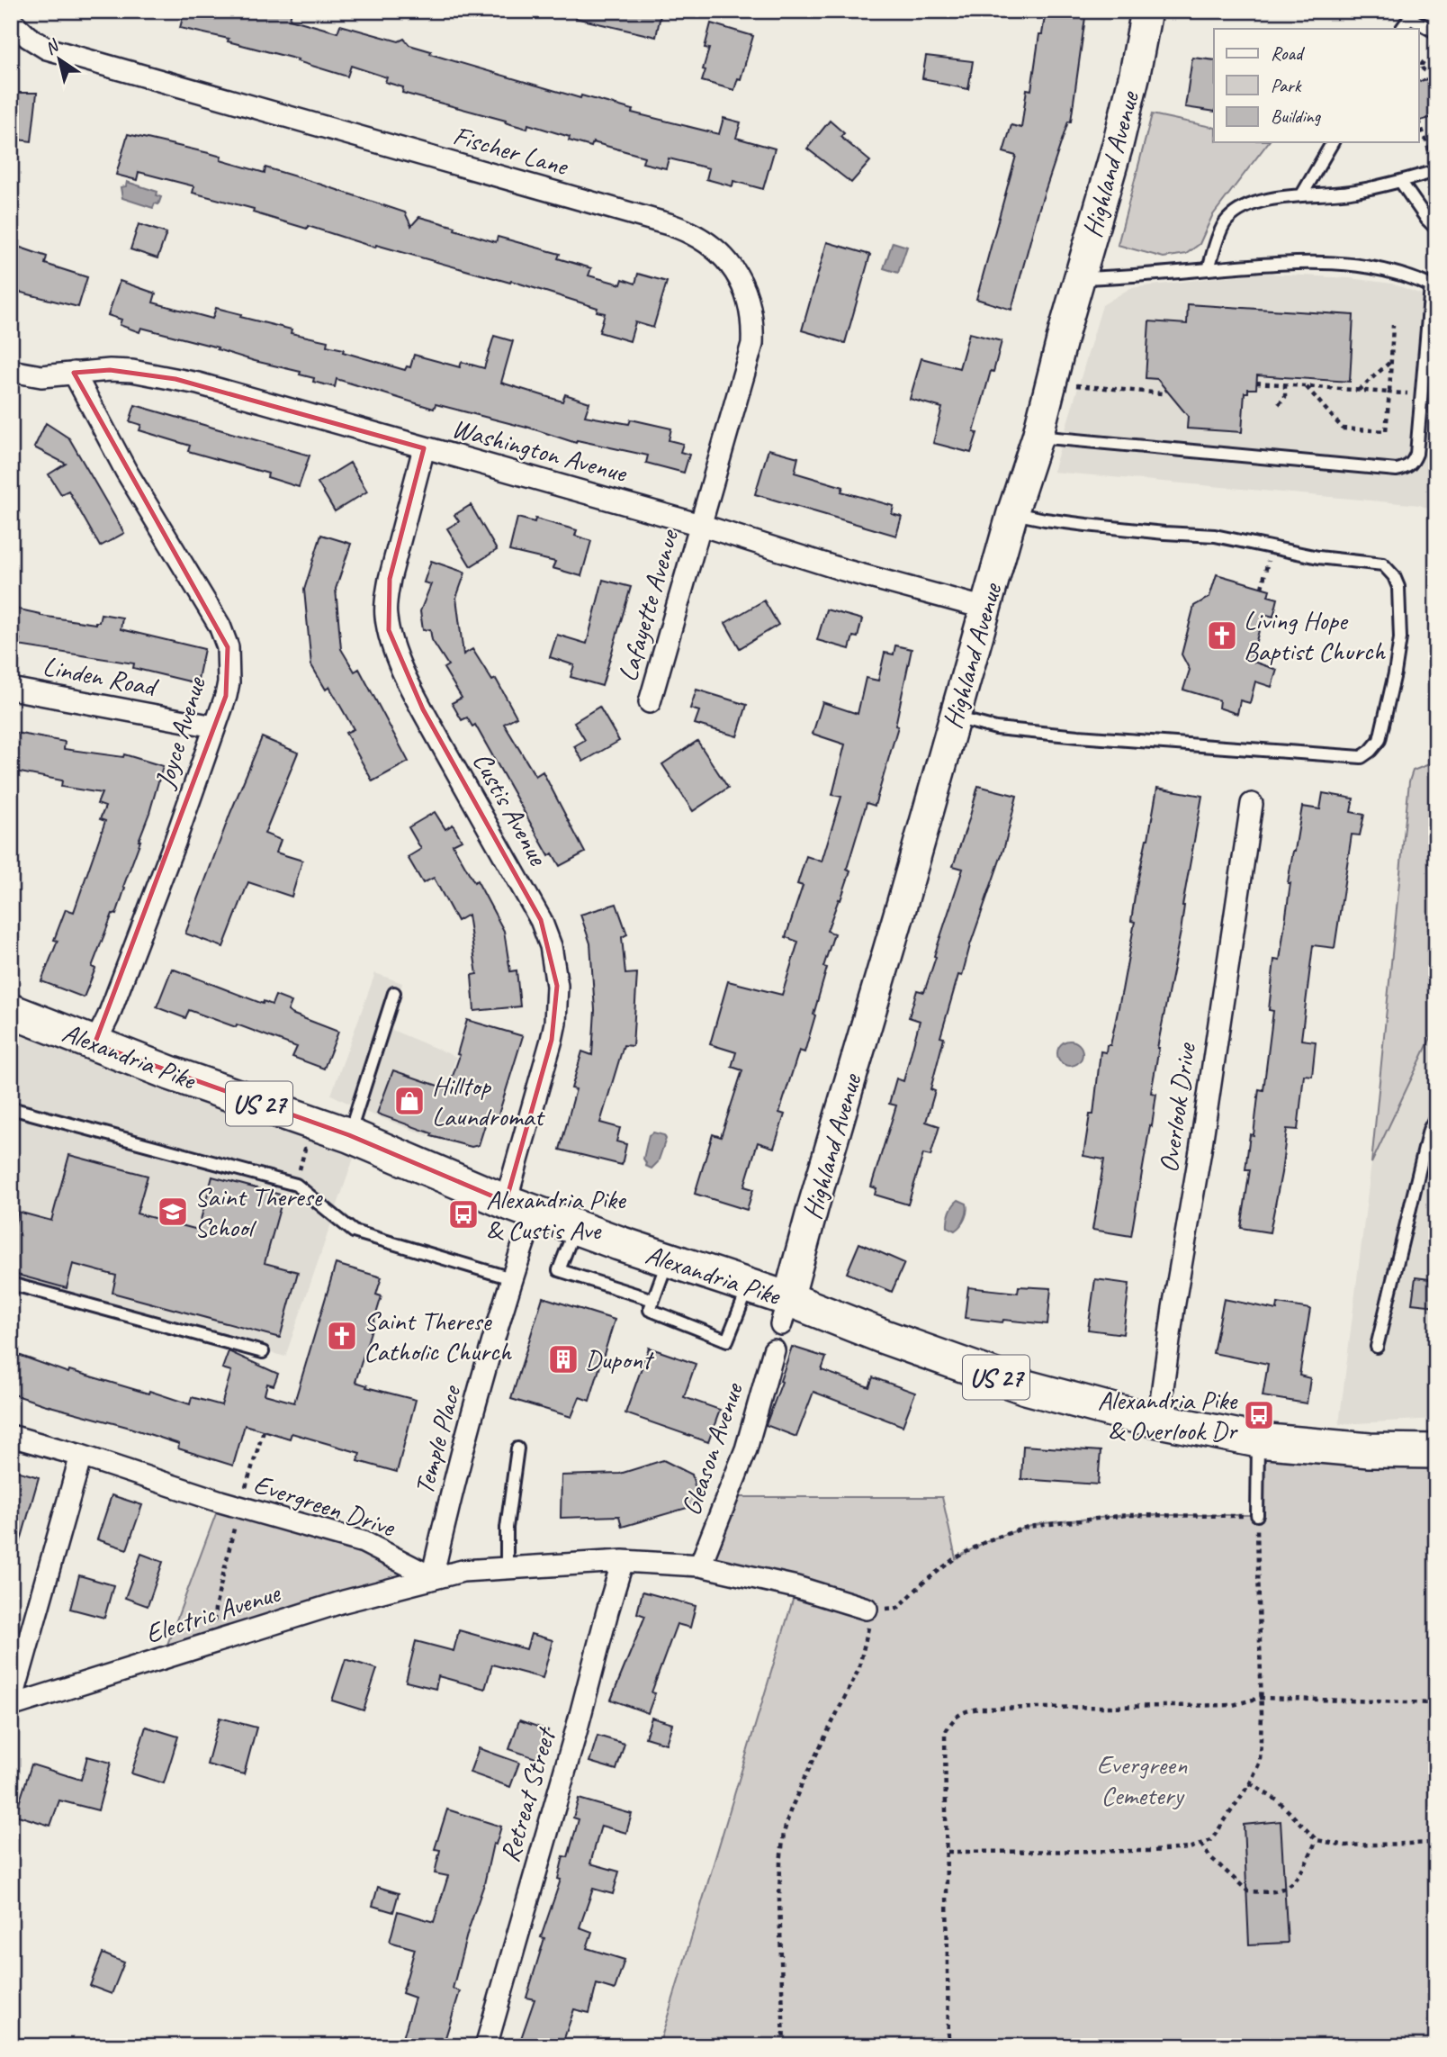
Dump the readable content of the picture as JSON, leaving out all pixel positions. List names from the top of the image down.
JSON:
{
  "streets": {
    "main road": ["Alexandria Pike", "US 27"],
    "street": [
      "Fischer Lane",
      "Highland Avenue",
      "Washington Avenue",
      "Lafayette Avenue",
      "Linden Road",
      "Joyce Avenue",
      "Custis Avenue",
      "Overlook Drive",
      "Temple Place",
      "Gleason Avenue",
      "Evergreen Drive",
      "Electric Avenue",
      "Retreat Street"
    ]
  },
  "crossings": [
    ["Fischer Lane", "Washington Avenue"],
    ["Fischer Lane", "Lafayette Avenue"],
    ["Highland Avenue", "Washington Avenue"],
    ["Highland Avenue", "Alexandria Pike"],
    ["Washington Avenue", "Lafayette Avenue"],
    ["Washington Avenue", "Joyce Avenue"],
    ["Washington Avenue", "Custis Avenue"],
    ["Linden Road", "Joyce Avenue"],
    ["Joyce Avenue", "Alexandria Pike"],
    ["Custis Avenue", "Alexandria Pike"],
    ["Custis Avenue", "Temple Place"],
    ["Alexandria Pike", "Overlook Drive"],
    ["Alexandria Pike", "Temple Place"],
    ["Temple Place", "Evergreen Drive"],
    ["Temple Place", "Electric Avenue"],
    ["Evergreen Drive", "Electric Avenue"]
  ],
  "parks": ["Evergreen Cemetery"],
  "places": {
    "church": ["Living Hope Baptist Church", "Saint Therese Catholic Church"],
    "shop": ["Hilltop Laundromat"],
    "school or university": ["Saint Therese School"],
    "bus stop": ["Alexandria Pike & Custis Ave", "Alexandria Pike & Overlook Dr"],
    "building": ["Dupont"]
  },
  "legend": ["Road", "Park", "Building"],
  "north": "top left"
}
